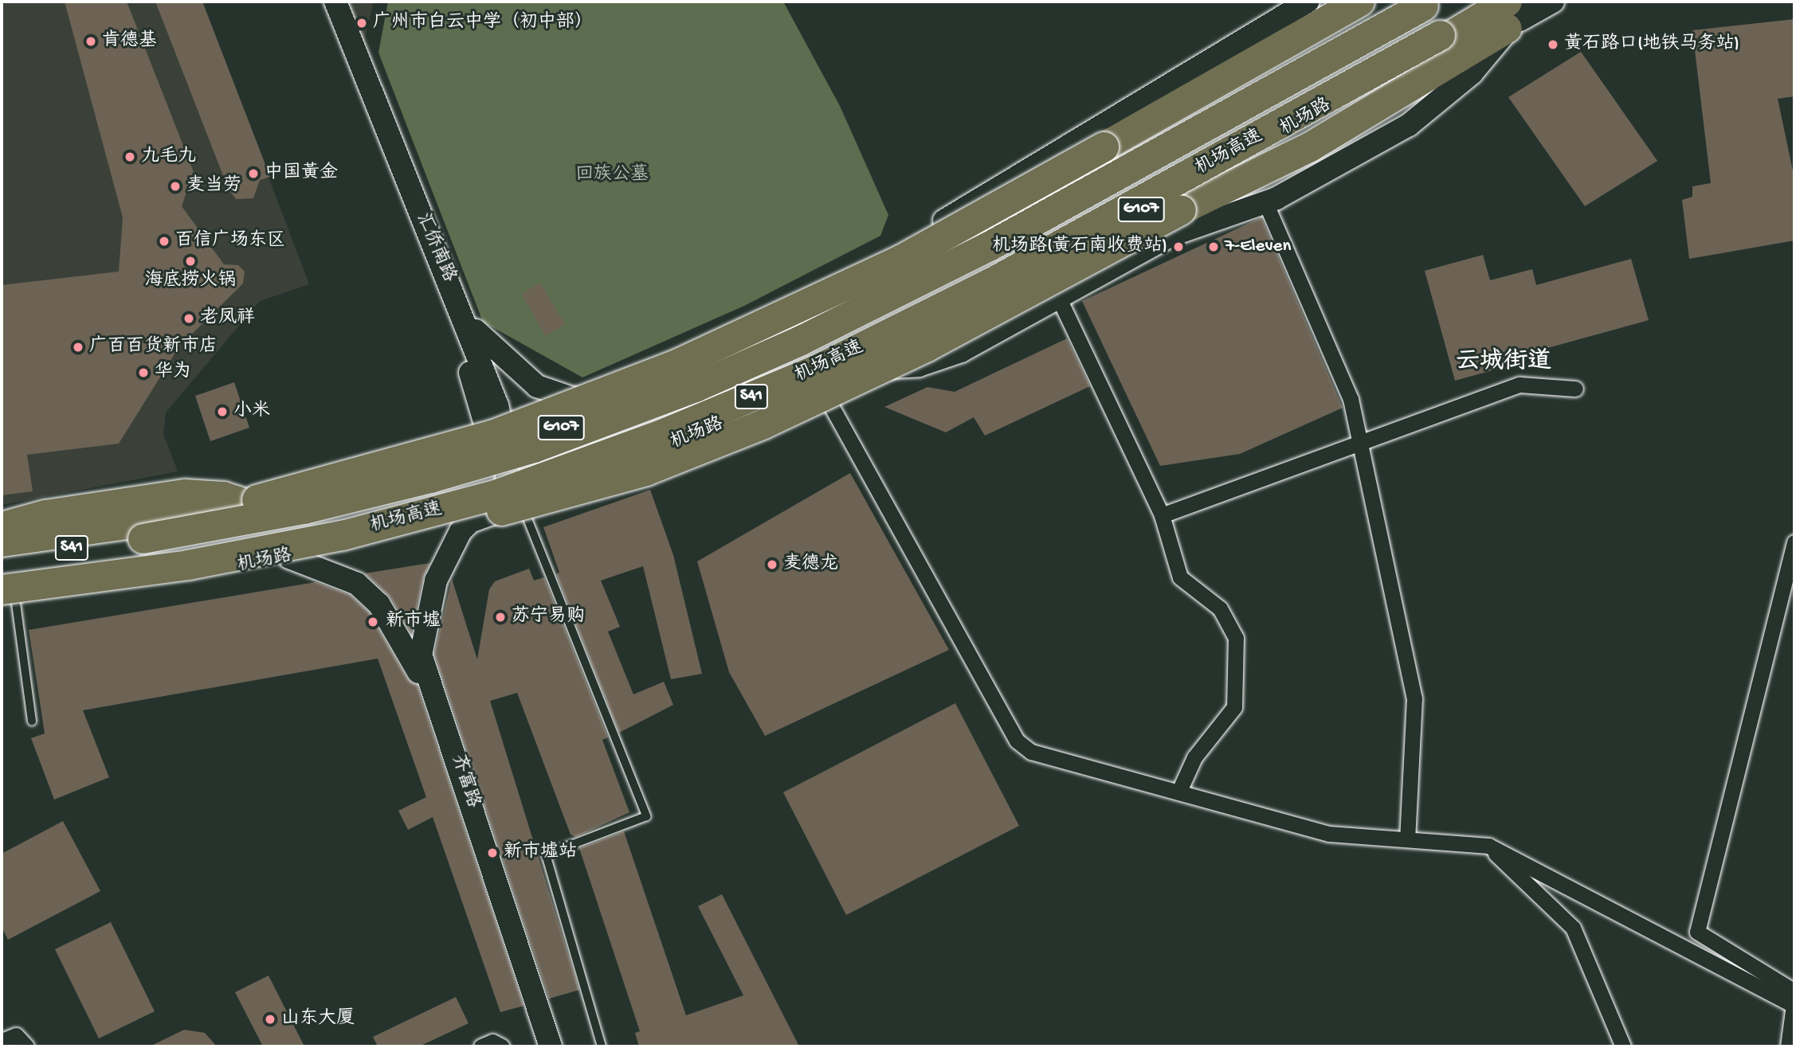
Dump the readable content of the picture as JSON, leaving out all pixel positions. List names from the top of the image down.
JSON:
{
  "streets": {
    "highway": [
      "机场路",
      "机场高速",
      "G107",
      "S41"
    ],
    "main road": ["汇侨南路", "齐富路"]
  },
  "crossings": [
    ["机场路", "机场高速"],
    ["机场路", "汇侨南路"],
    ["机场路", "齐富路"],
    ["机场高速", "G107"],
    ["G107", "汇侨南路"],
    ["汇侨南路", "齐富路"]
  ],
  "districts": ["云城街道"],
  "parks": ["回族公墓"],
  "places": [
    "广州市白云中学（初中部）",
    "肯德基",
    "黄石路口(地铁马务站)",
    "九毛九",
    "中国黄金",
    "麦当劳",
    "百信广场东区",
    "机场路(黄石南收费站)",
    "7-Eleven",
    "海底捞火锅",
    "老凤祥",
    "广百百货新市店",
    "华为",
    "小米",
    "麦德龙",
    "苏宁易购",
    "新市墟",
    "新市墟站",
    "山东大厦"
  ]
}
